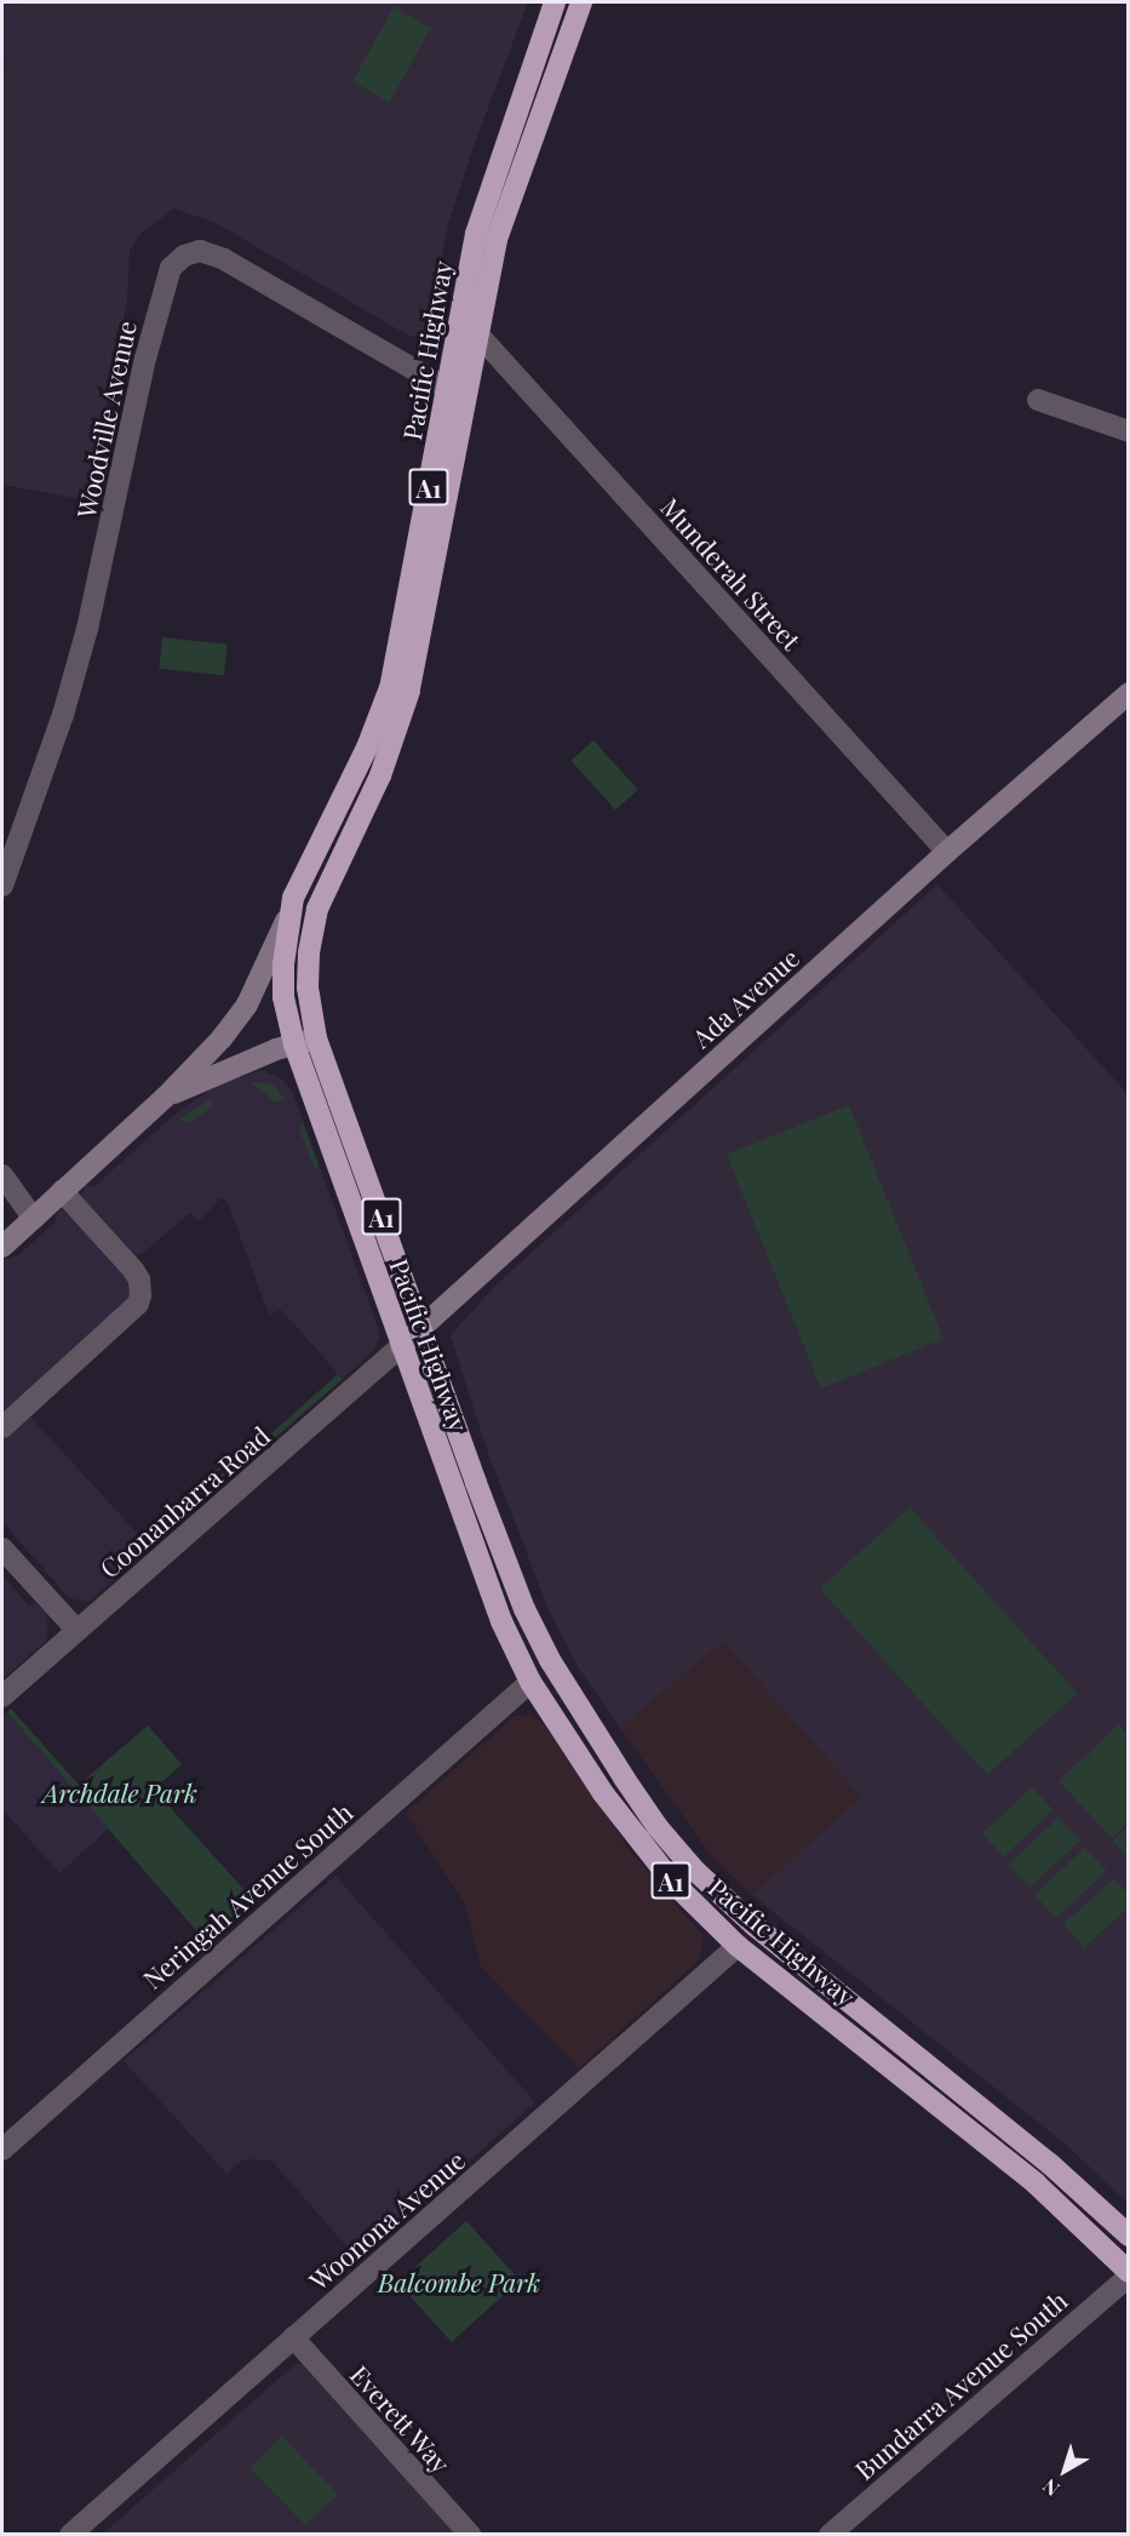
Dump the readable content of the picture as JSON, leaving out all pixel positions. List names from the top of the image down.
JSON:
{
  "streets": {
    "highway": ["Pacific Highway", "A1"],
    "street": [
      "Woodville Avenue",
      "Munderah Street",
      "Ada Avenue",
      "Coonanbarra Road",
      "Neringah Avenue South",
      "Woonona Avenue",
      "Bundarra Avenue South",
      "Everett Way"
    ]
  },
  "crossings": [
    ["Pacific Highway", "Woodville Avenue"],
    ["Pacific Highway", "Munderah Street"],
    ["Pacific Highway", "Ada Avenue"],
    ["Pacific Highway", "Coonanbarra Road"],
    ["Pacific Highway", "Neringah Avenue South"],
    ["Pacific Highway", "Woonona Avenue"],
    ["Pacific Highway", "Bundarra Avenue South"],
    ["Munderah Street", "Ada Avenue"],
    ["Ada Avenue", "Coonanbarra Road"],
    ["Woonona Avenue", "Everett Way"]
  ],
  "parks": ["Archdale Park", "Balcombe Park"],
  "north": "bottom left"
}
